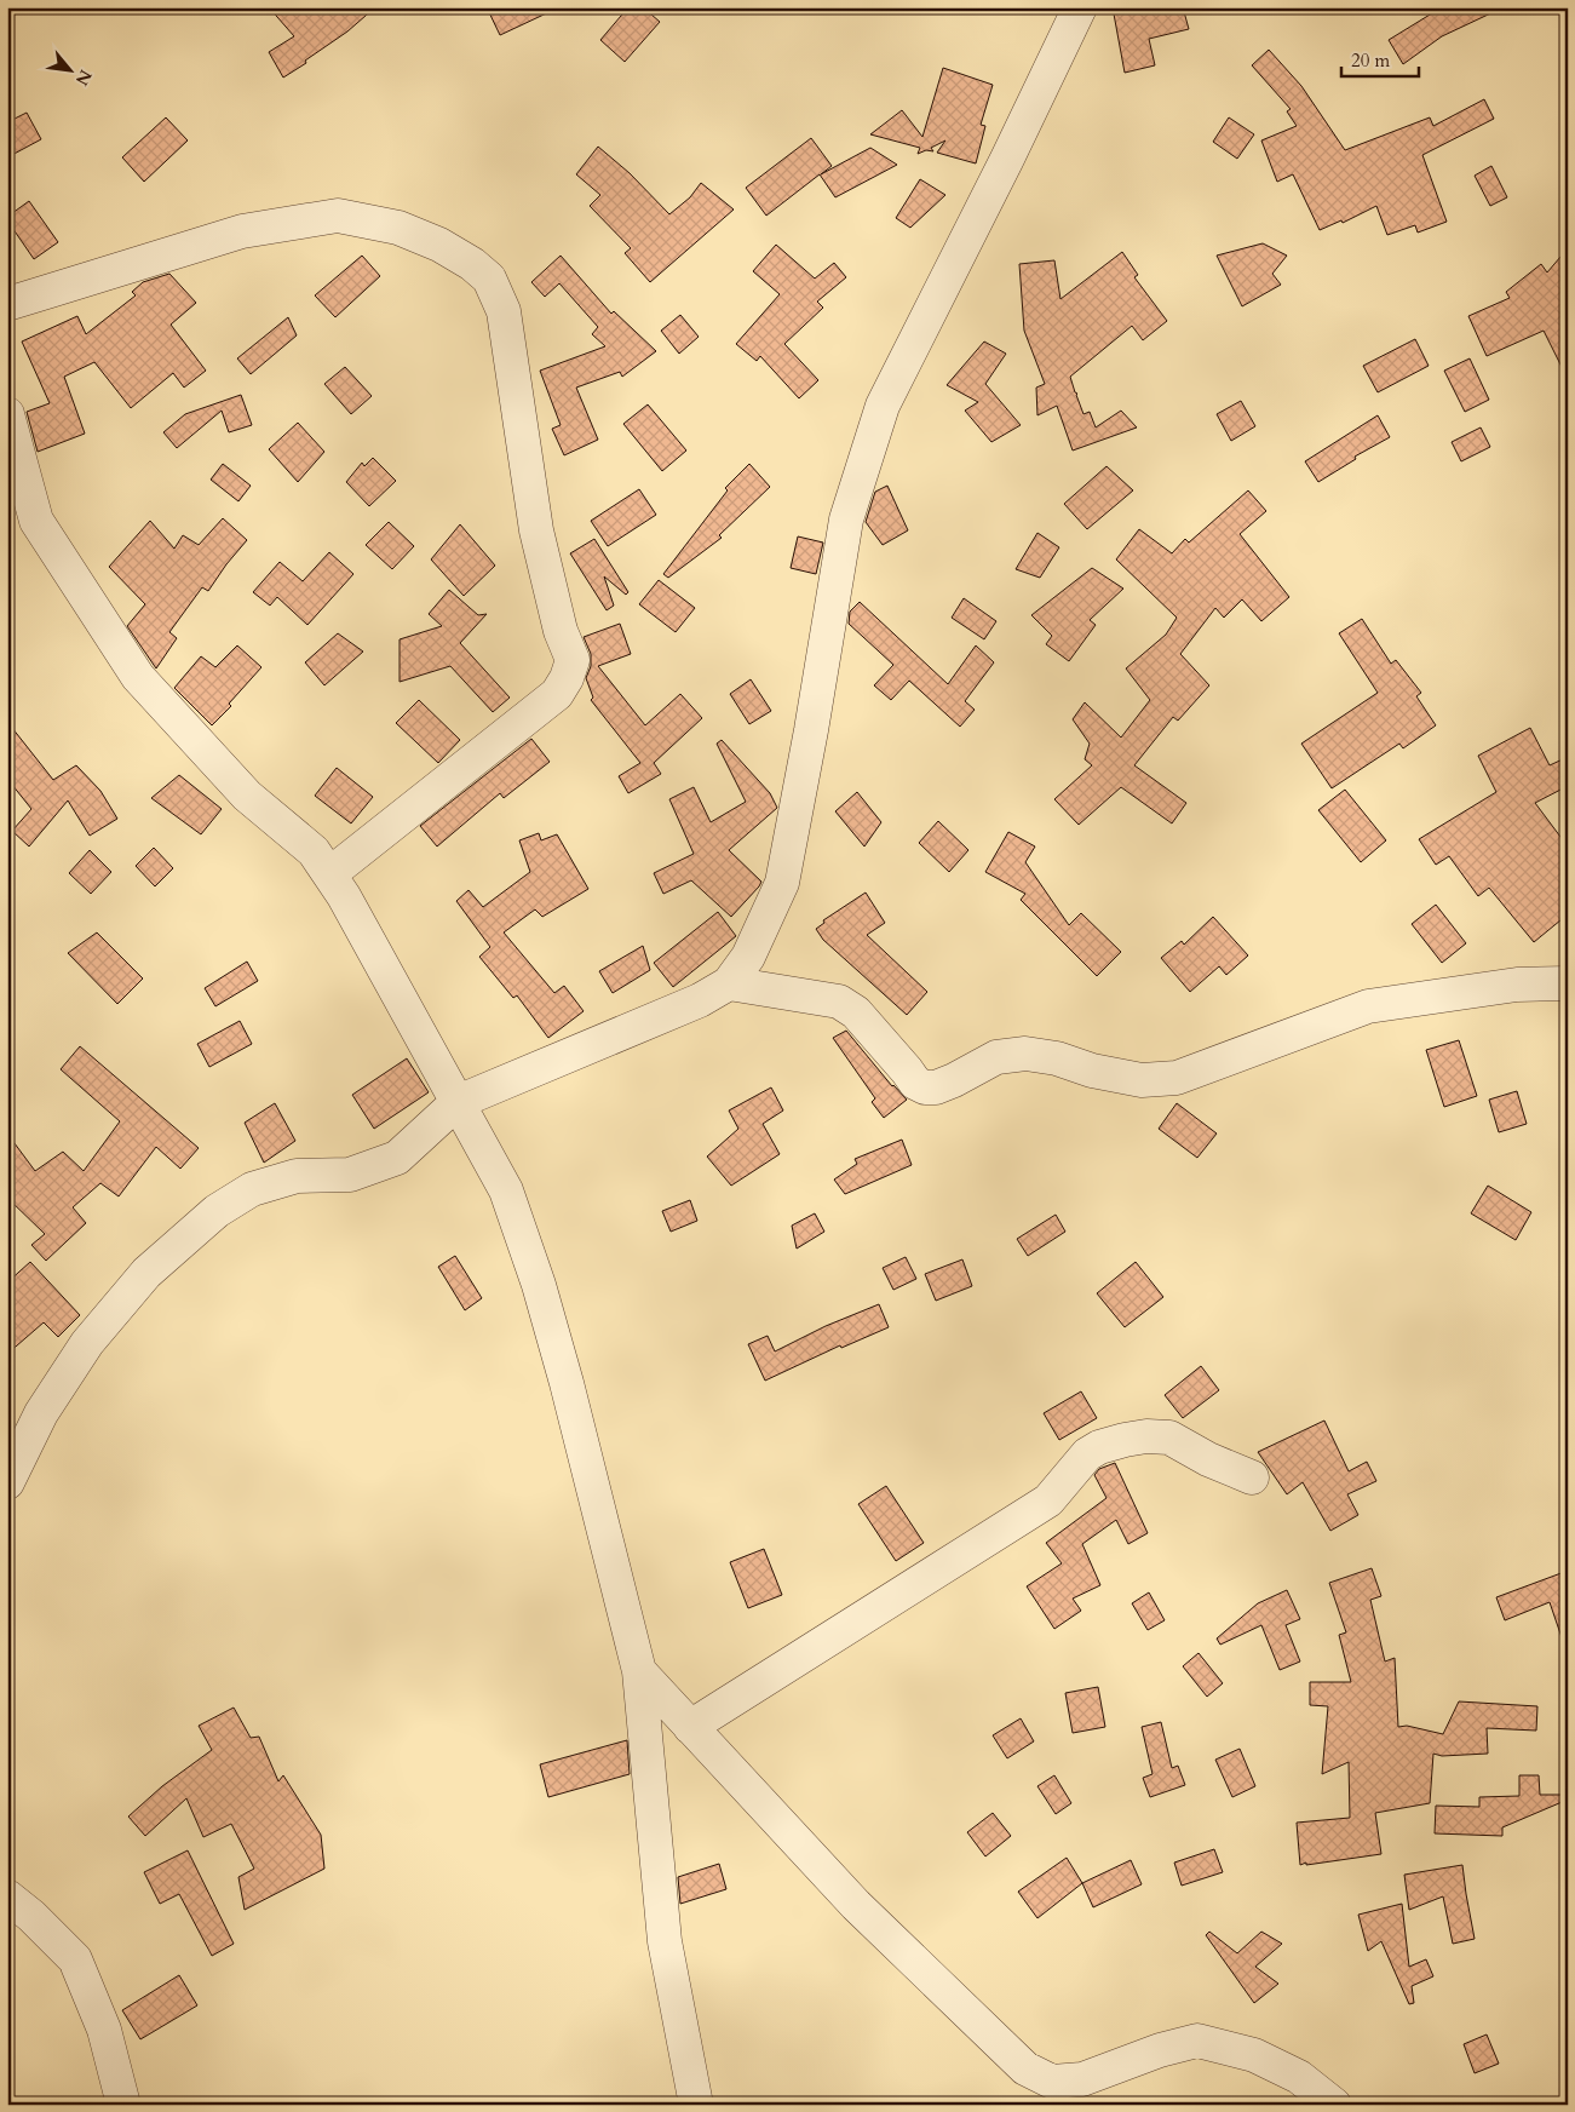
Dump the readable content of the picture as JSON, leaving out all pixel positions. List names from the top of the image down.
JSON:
{
  "scale_bar": "20 m",
  "north": "bottom right"
}
